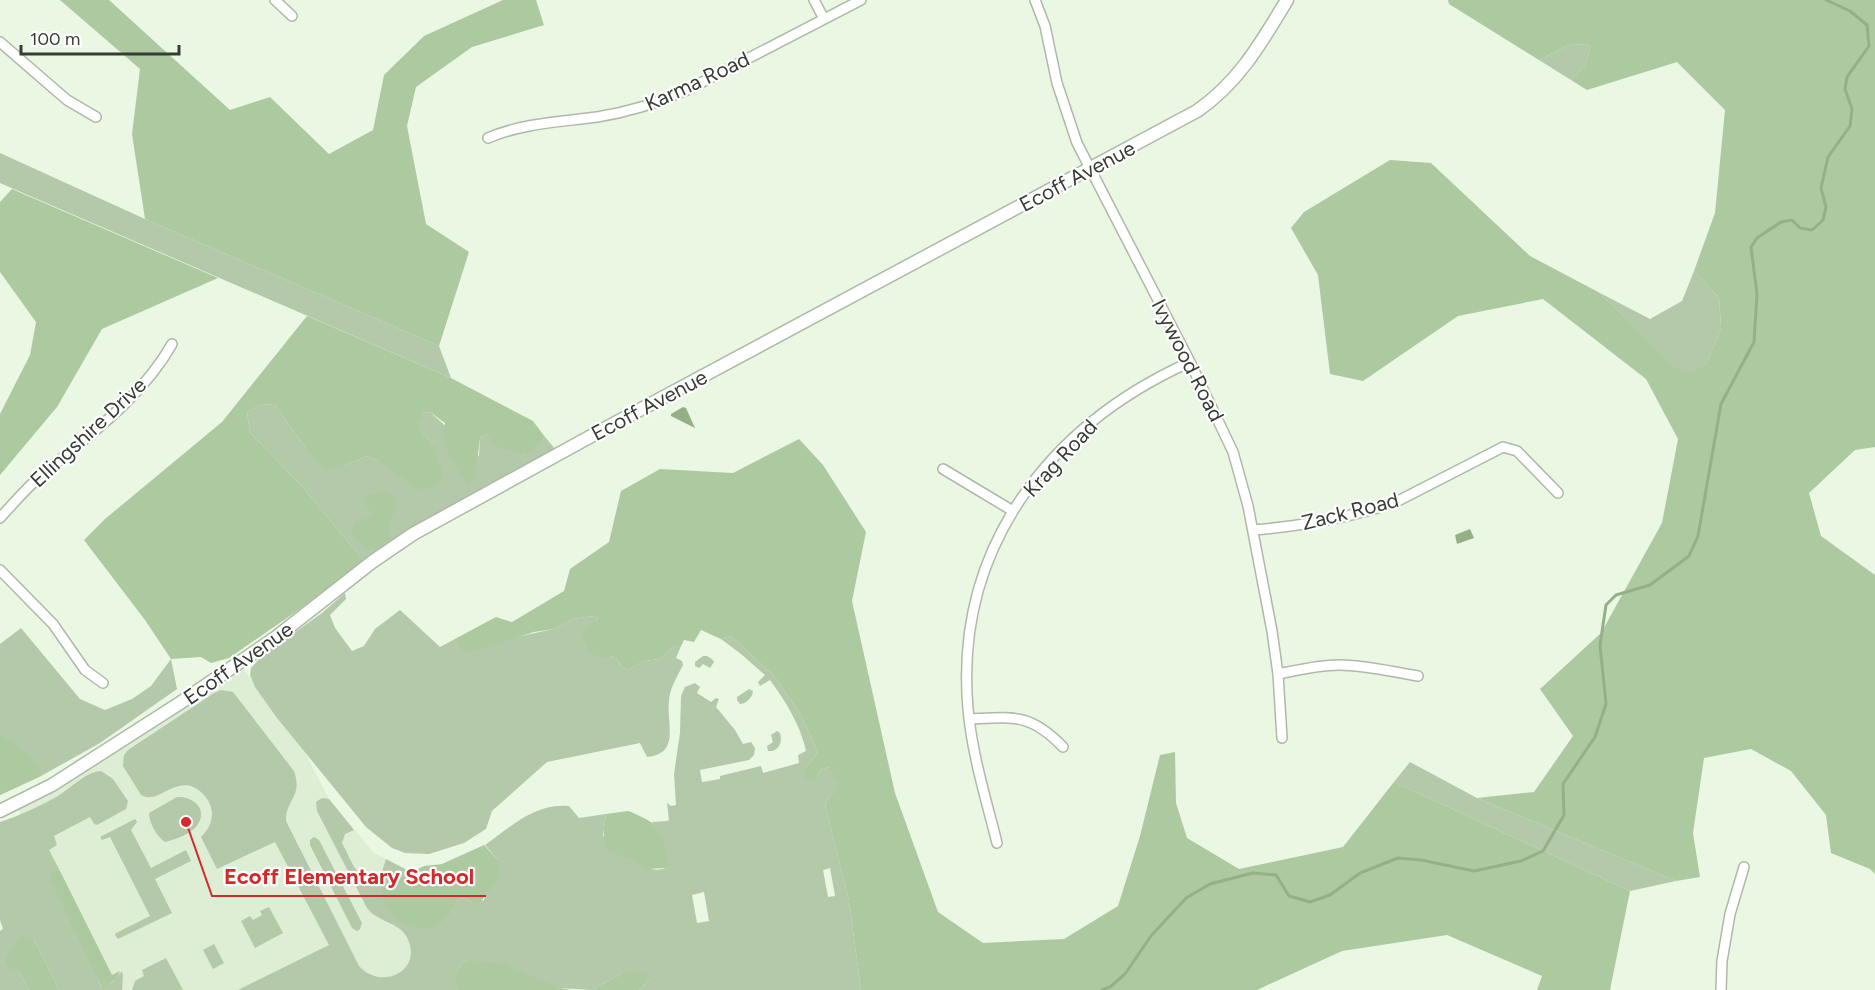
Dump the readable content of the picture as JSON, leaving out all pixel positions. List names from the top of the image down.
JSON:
{
  "streets": {
    "street": [
      "Karma Road",
      "Ecoff Avenue",
      "Ivywood Road",
      "Ellingshire Drive",
      "Krag Road",
      "Zack Road"
    ]
  },
  "crossings": [
    ["Ecoff Avenue", "Ivywood Road"],
    ["Ivywood Road", "Krag Road"],
    ["Ivywood Road", "Zack Road"]
  ],
  "places": ["Ecoff Elementary School"],
  "scale_bar": "100 m"
}
